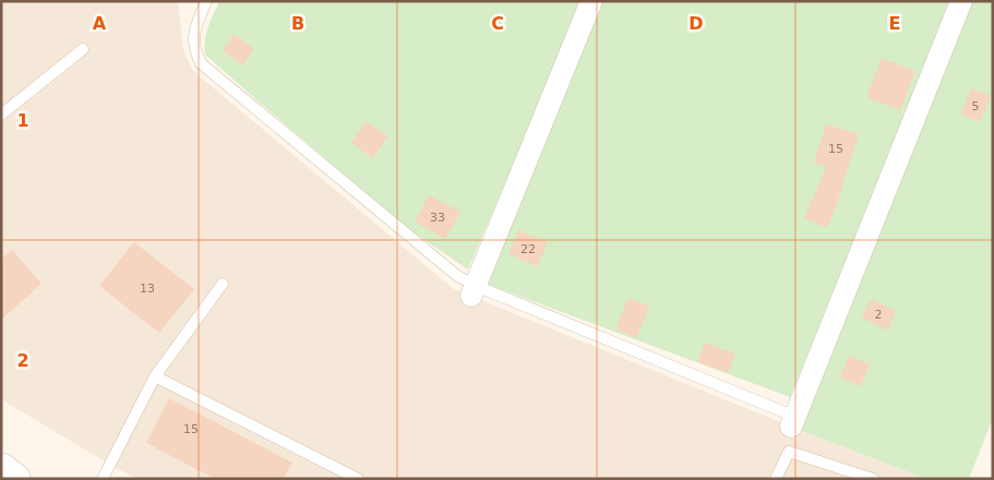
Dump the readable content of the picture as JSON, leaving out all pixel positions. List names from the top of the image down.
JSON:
{
  "house_numbers": [
    "5",
    "15",
    "33",
    "22",
    "13",
    "2",
    "15"
  ],
  "grid": {
    "columns": [
      "A",
      "B",
      "C",
      "D",
      "E"
    ],
    "rows": ["1", "2"]
  }
}
